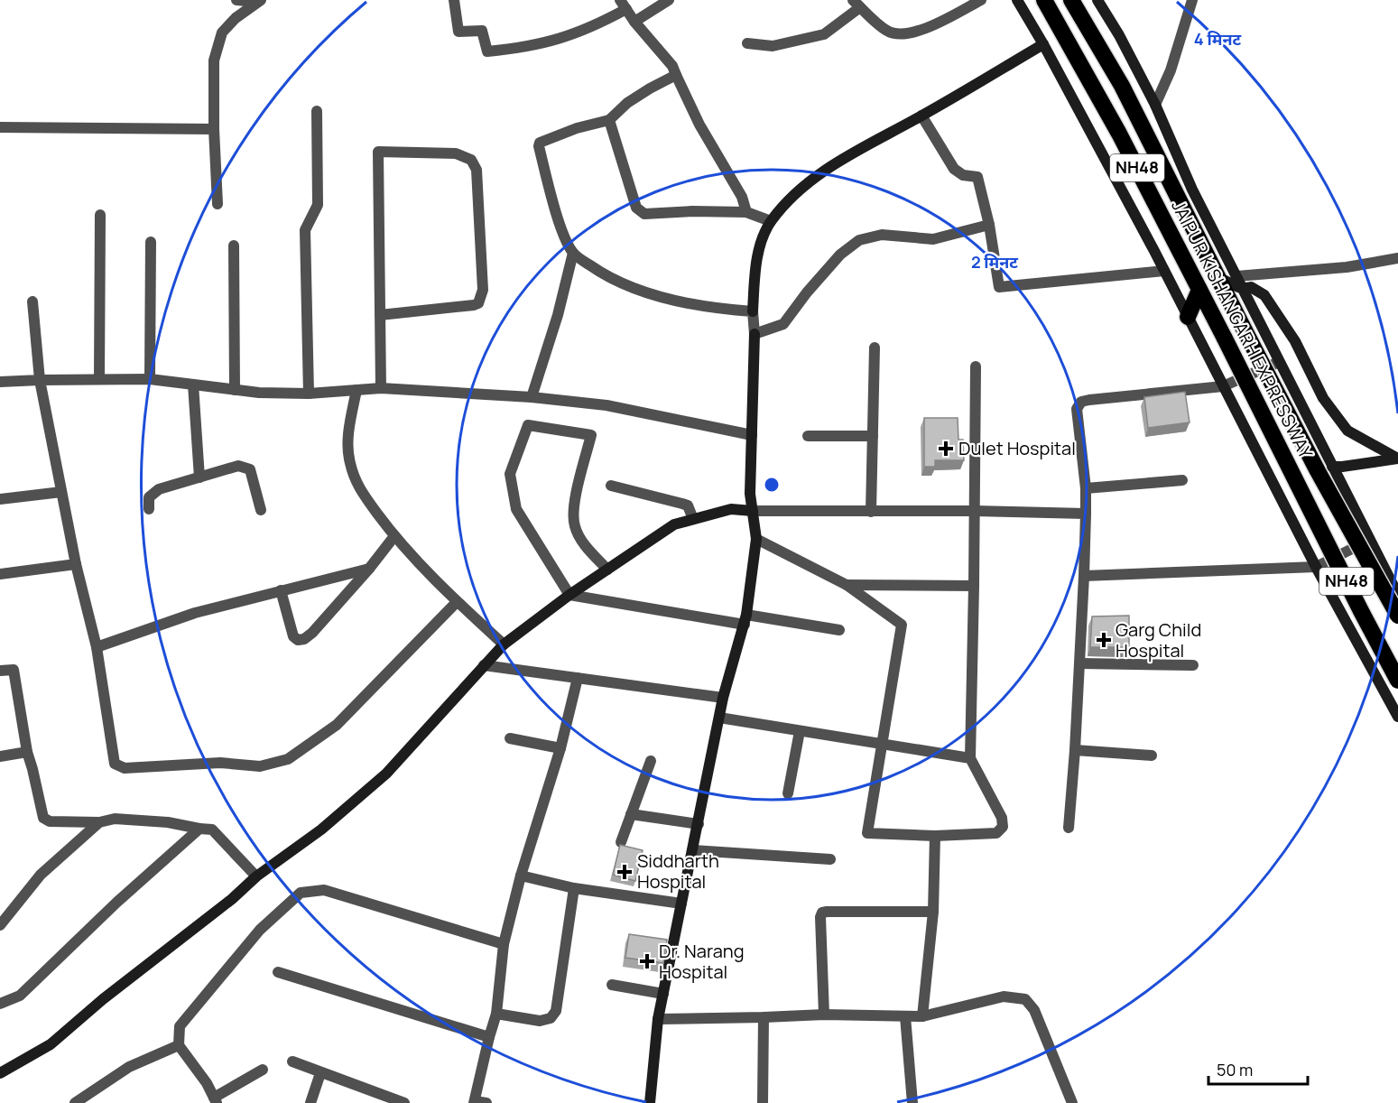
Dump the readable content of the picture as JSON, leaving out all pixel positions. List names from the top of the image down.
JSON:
{
  "streets": {
    "highway": ["NH48", "JAIPUR KISHANGARH EXPRESSWAY"]
  },
  "places": {
    "health": [
      "Dulet Hospital",
      "Garg Child Hospital",
      "Siddharth Hospital",
      "Dr. Narang Hospital"
    ]
  },
  "scale_bar": "50 m",
  "rings": ["4 मिनट", "2 मिनट"]
}
